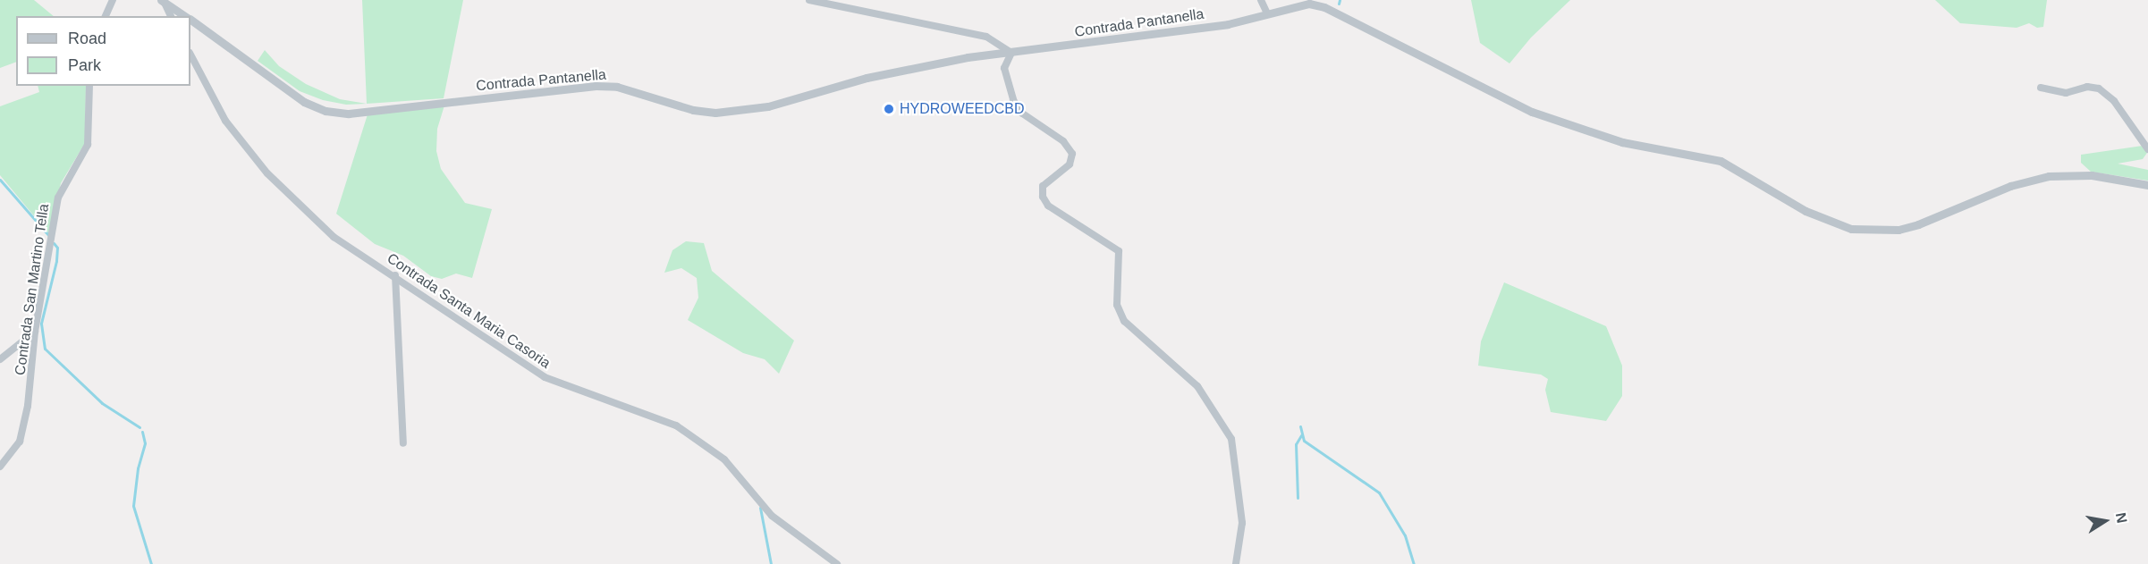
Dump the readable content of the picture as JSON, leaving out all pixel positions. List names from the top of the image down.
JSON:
{
  "streets": {
    "street": ["Contrada Pantanella", "Contrada San Martino Tella", "Contrada Santa Maria Casoria"]
  },
  "places": ["HYDROWEEDCBD"],
  "legend": ["Road", "Park"],
  "north": "right"
}
